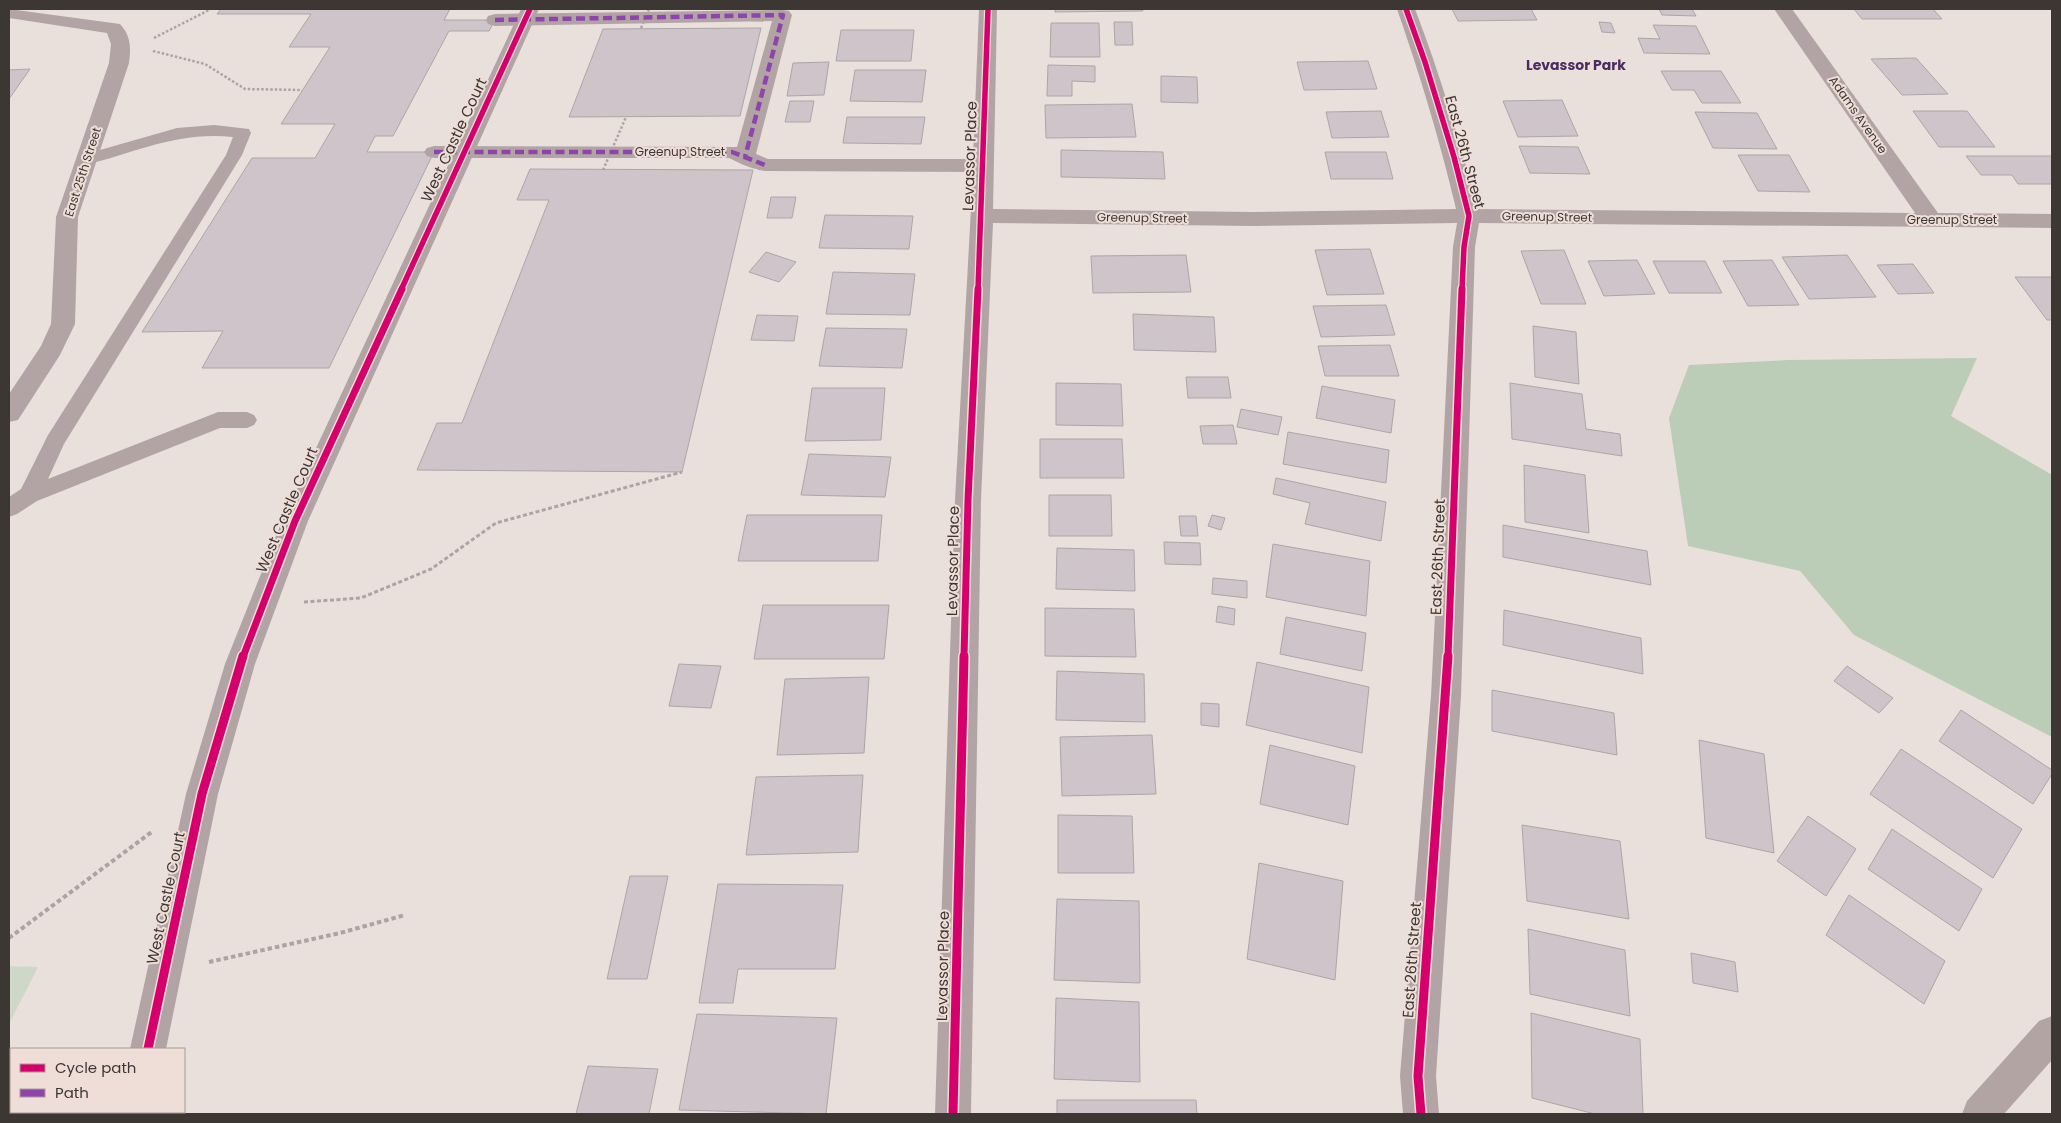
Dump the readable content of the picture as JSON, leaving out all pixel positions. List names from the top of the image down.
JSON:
{
  "streets": {
    "street": [
      "Adams Avenue",
      "West Castle Court",
      "Greenup Street",
      "East 26th Street",
      "Levassor Place",
      "East 25th Street"
    ]
  },
  "crossings": [
    ["Adams Avenue", "Greenup Street"],
    ["West Castle Court", "Greenup Street"],
    ["Greenup Street", "East 26th Street"],
    ["Greenup Street", "Levassor Place"]
  ],
  "districts": ["Levassor Park"],
  "legend": ["Cycle path", "Path"]
}
